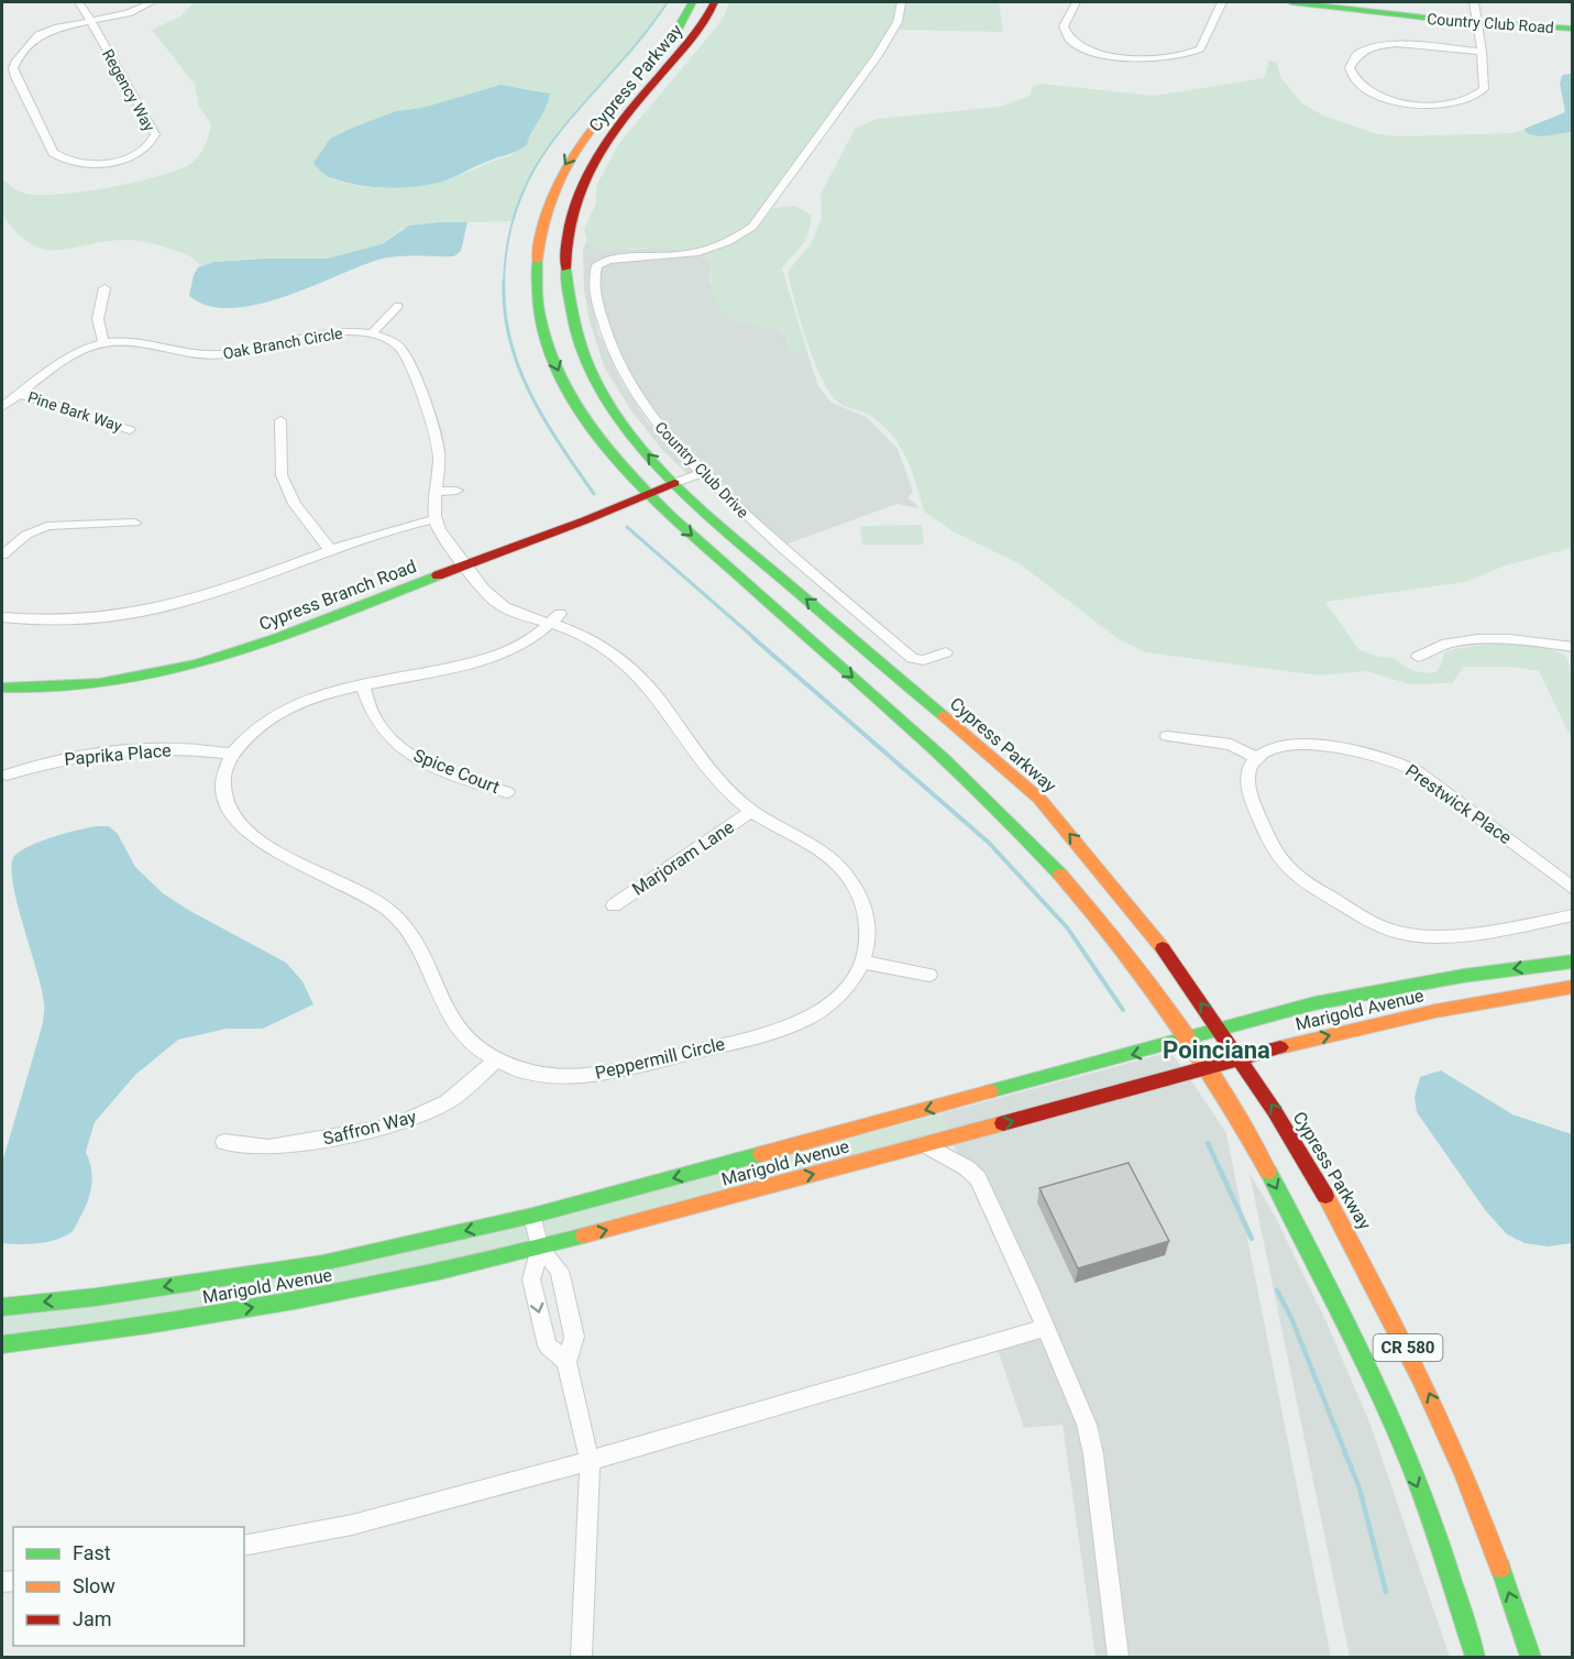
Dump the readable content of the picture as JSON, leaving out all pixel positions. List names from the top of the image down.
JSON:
{
  "streets": {
    "main road": [
      "Country Club Road",
      "Cypress Parkway",
      "Cypress Branch Road",
      "Marigold Avenue",
      "CR 580"
    ],
    "street": [
      "Regency Way",
      "Oak Branch Circle",
      "Pine Bark Way",
      "Country Club Drive",
      "Paprika Place",
      "Spice Court",
      "Prestwick Place",
      "Marjoram Lane",
      "Peppermill Circle",
      "Saffron Way"
    ]
  },
  "crossings": [
    ["Cypress Parkway", "Cypress Branch Road"],
    ["Cypress Parkway", "Marigold Avenue"],
    ["Oak Branch Circle", "Pine Bark Way"],
    ["Cypress Branch Road", "Peppermill Circle"],
    ["Paprika Place", "Peppermill Circle"],
    ["Spice Court", "Peppermill Circle"],
    ["Marjoram Lane", "Peppermill Circle"],
    ["Peppermill Circle", "Saffron Way"]
  ],
  "districts": ["Poinciana"],
  "legend": ["Fast", "Slow", "Jam"]
}
